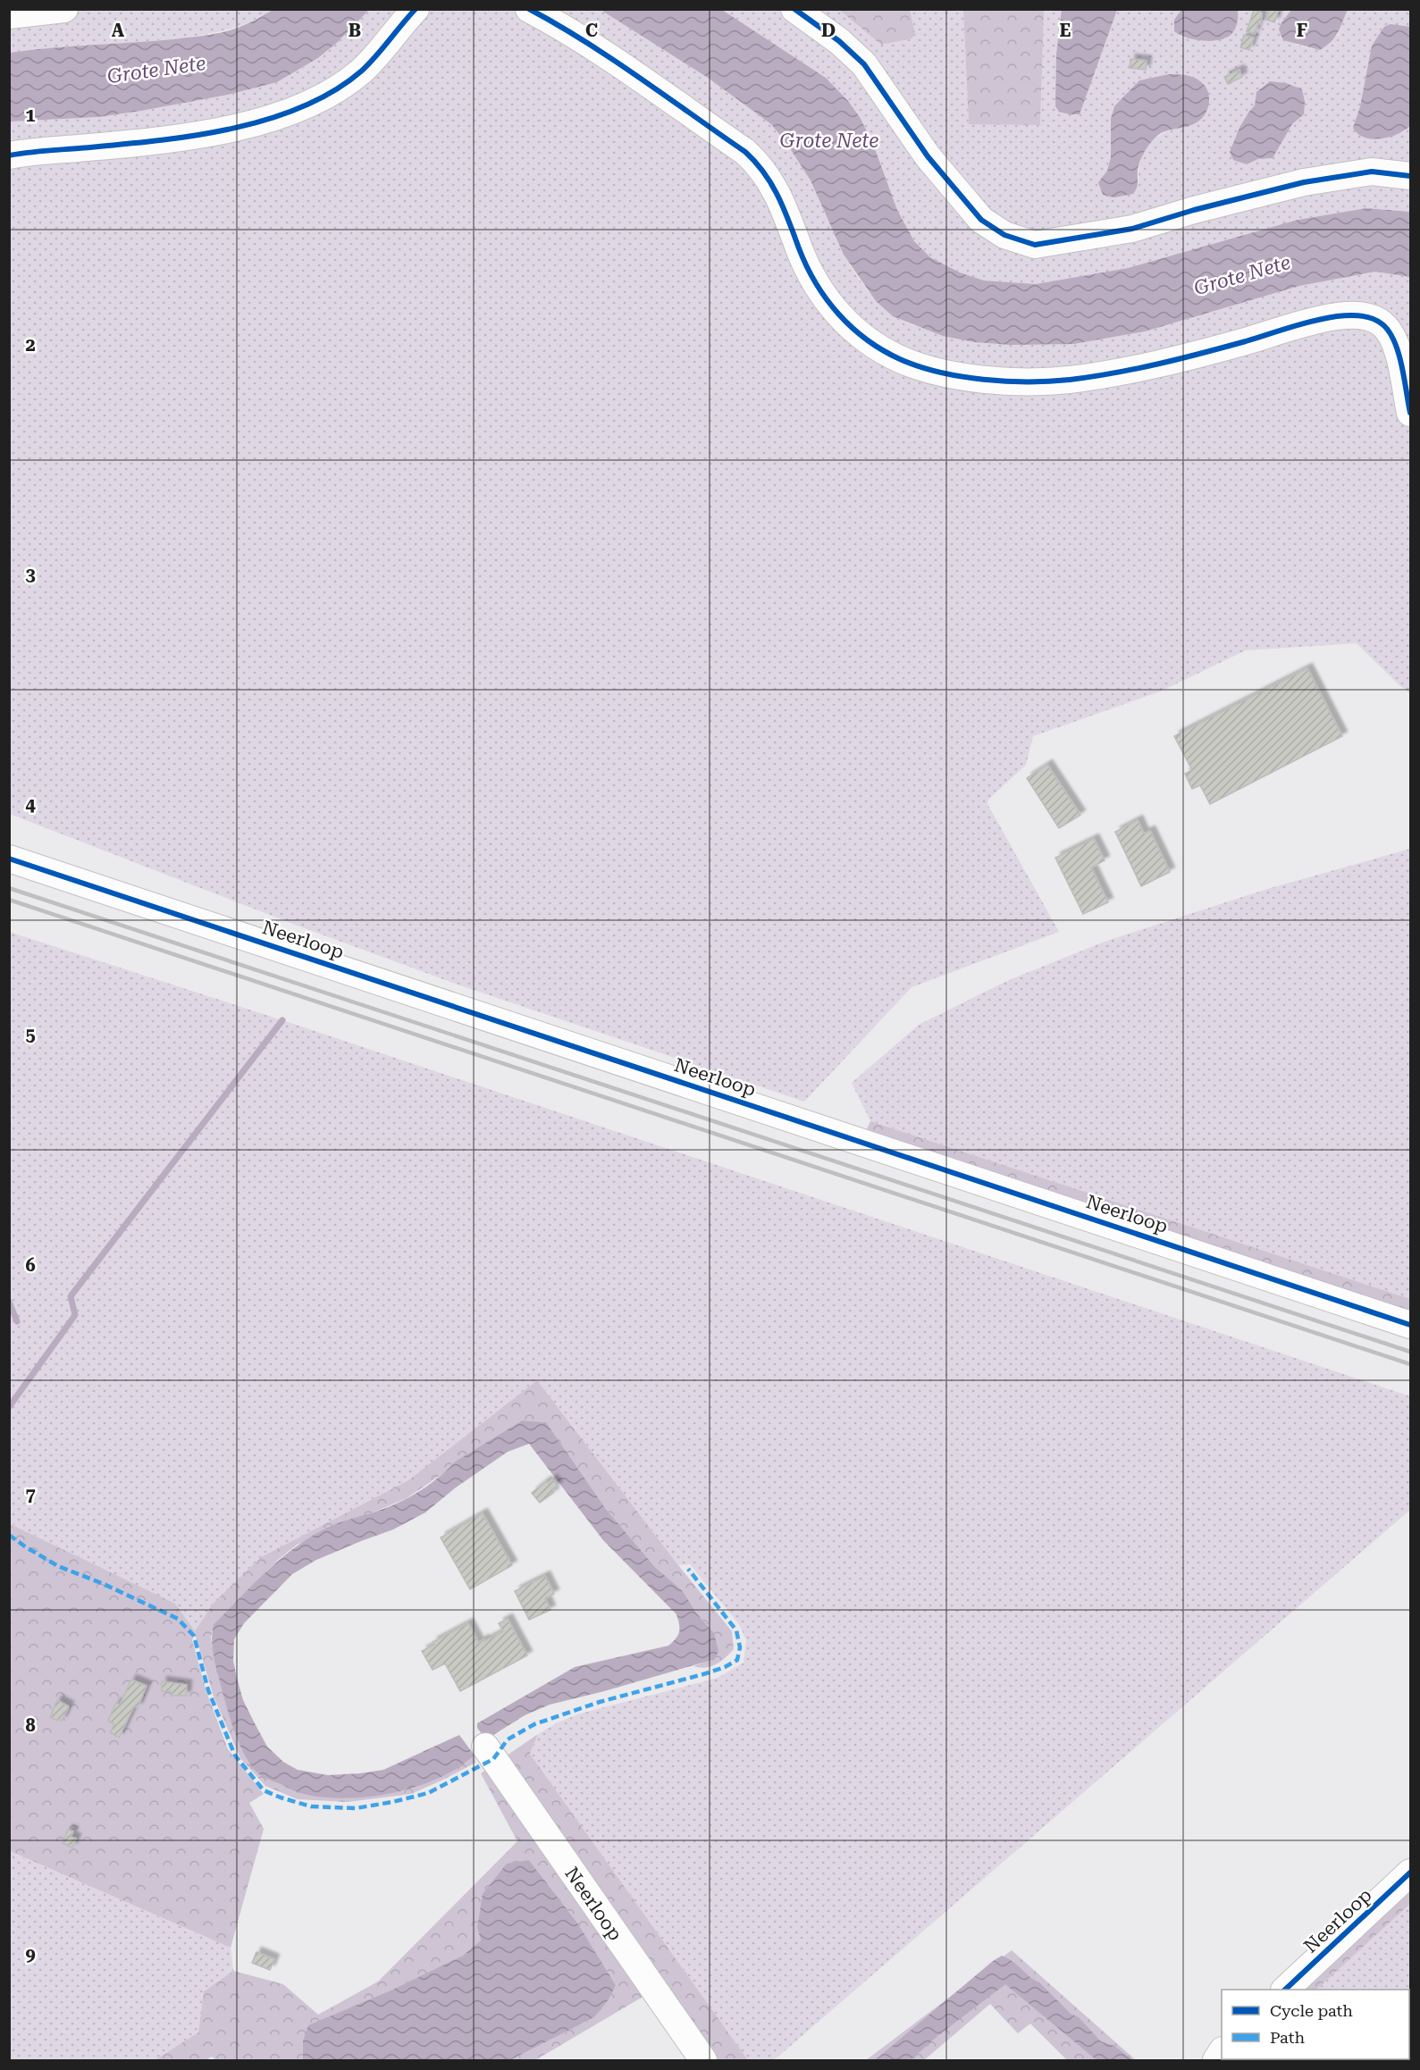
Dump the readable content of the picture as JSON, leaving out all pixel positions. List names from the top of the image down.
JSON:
{
  "streets": {
    "street": ["Neerloop"]
  },
  "water": ["Grote Nete"],
  "legend": ["Cycle path", "Path"],
  "grid": {
    "columns": [
      "A",
      "B",
      "C",
      "D",
      "E",
      "F"
    ],
    "rows": [
      "1",
      "2",
      "3",
      "4",
      "5",
      "6",
      "7",
      "8",
      "9"
    ]
  }
}
